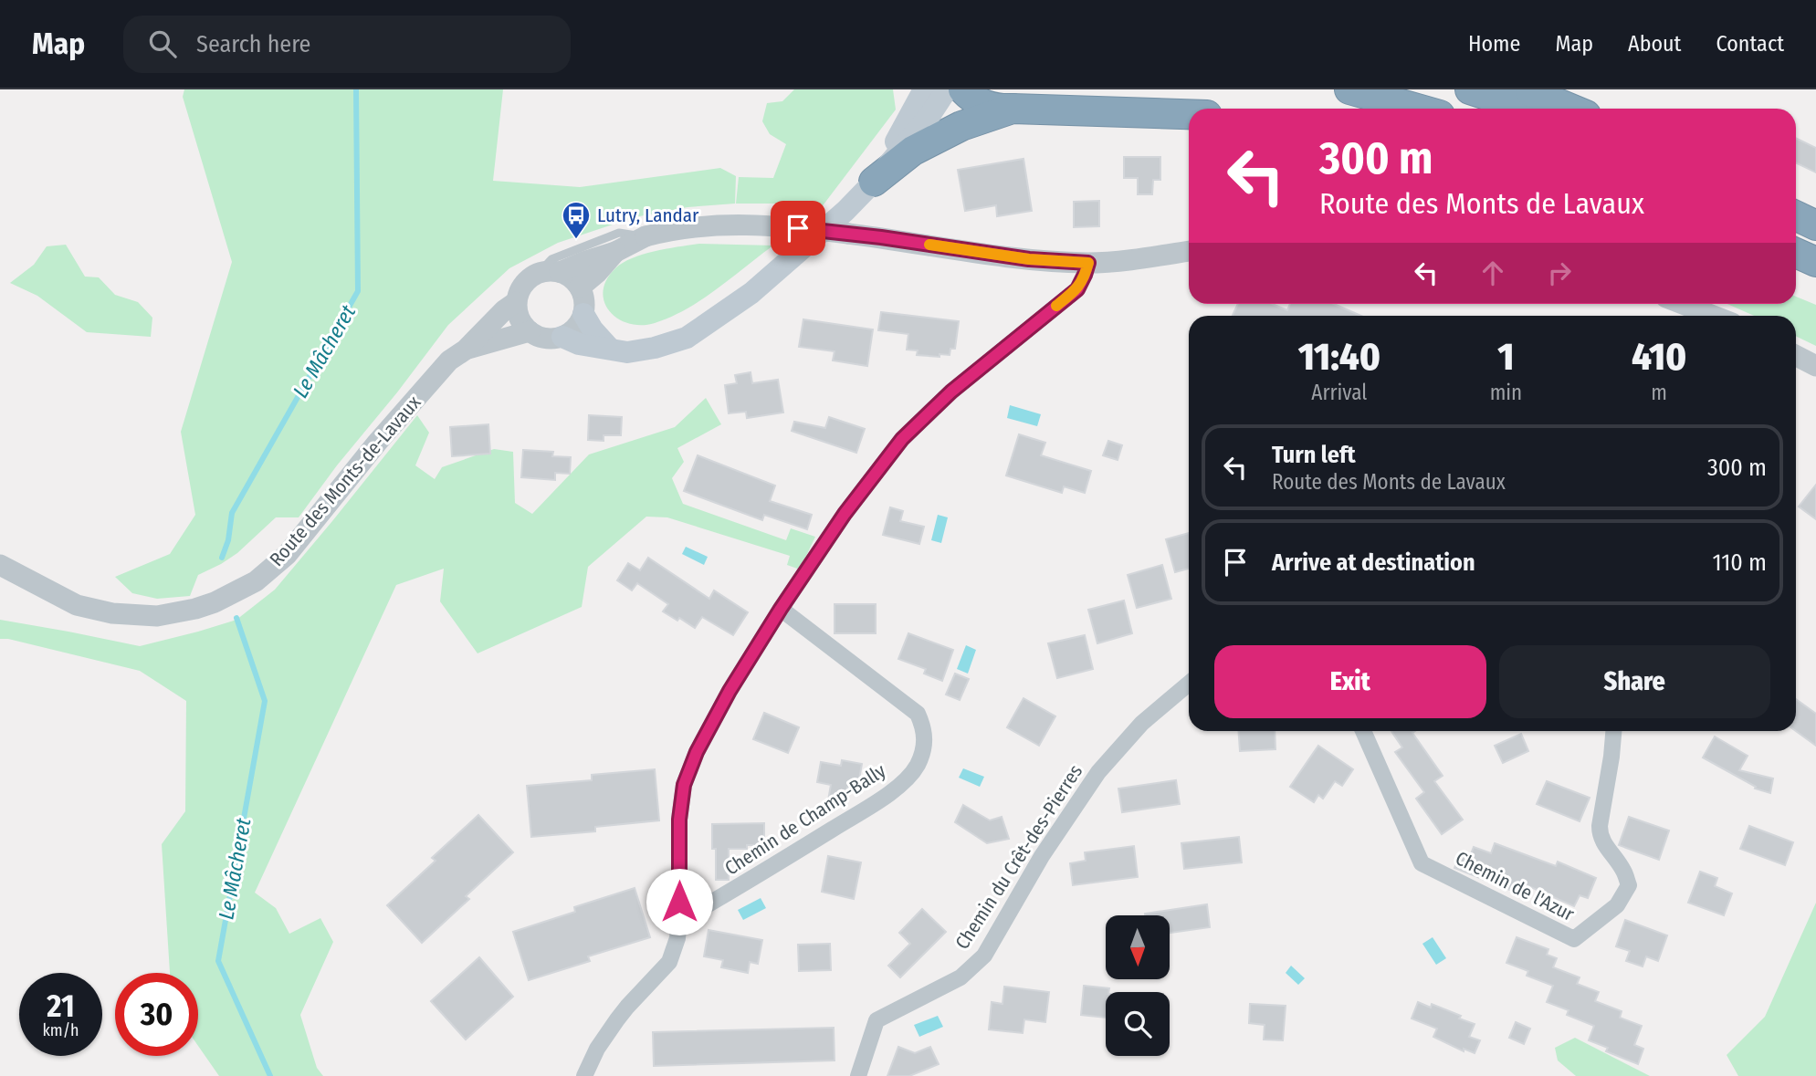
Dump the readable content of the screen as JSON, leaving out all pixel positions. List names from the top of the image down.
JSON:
{
  "streets": {
    "street": [
      "Route des Monts-de-Lavaux",
      "Chemin de Champ-Bally",
      "Chemin du Crêt-des-Pierres",
      "Chemin de l'Azur"
    ]
  },
  "water": ["Le Mâcheret"],
  "places": {
    "bus stop": ["Lutry, Landar"]
  },
  "north": "bottom",
  "page": {
    "header": "Map",
    "search": "Search here",
    "nav": [
      "Home",
      "Map",
      "About",
      "Contact"
    ],
    "turn": ["300 m", "Route des Monts de Lavaux"],
    "eta": [
      "11:40",
      "Arrival",
      "1",
      "min",
      "410",
      "m"
    ],
    "list": [
      {
        "name": "Turn left",
        "note": "Route des Monts de Lavaux",
        "value": "300 m"
      },
      {
        "name": "Arrive at destination",
        "value": "110 m"
      }
    ],
    "buttons": ["Exit", "Share"],
    "speed": "21 km/h",
    "limit": "30"
  }
}
